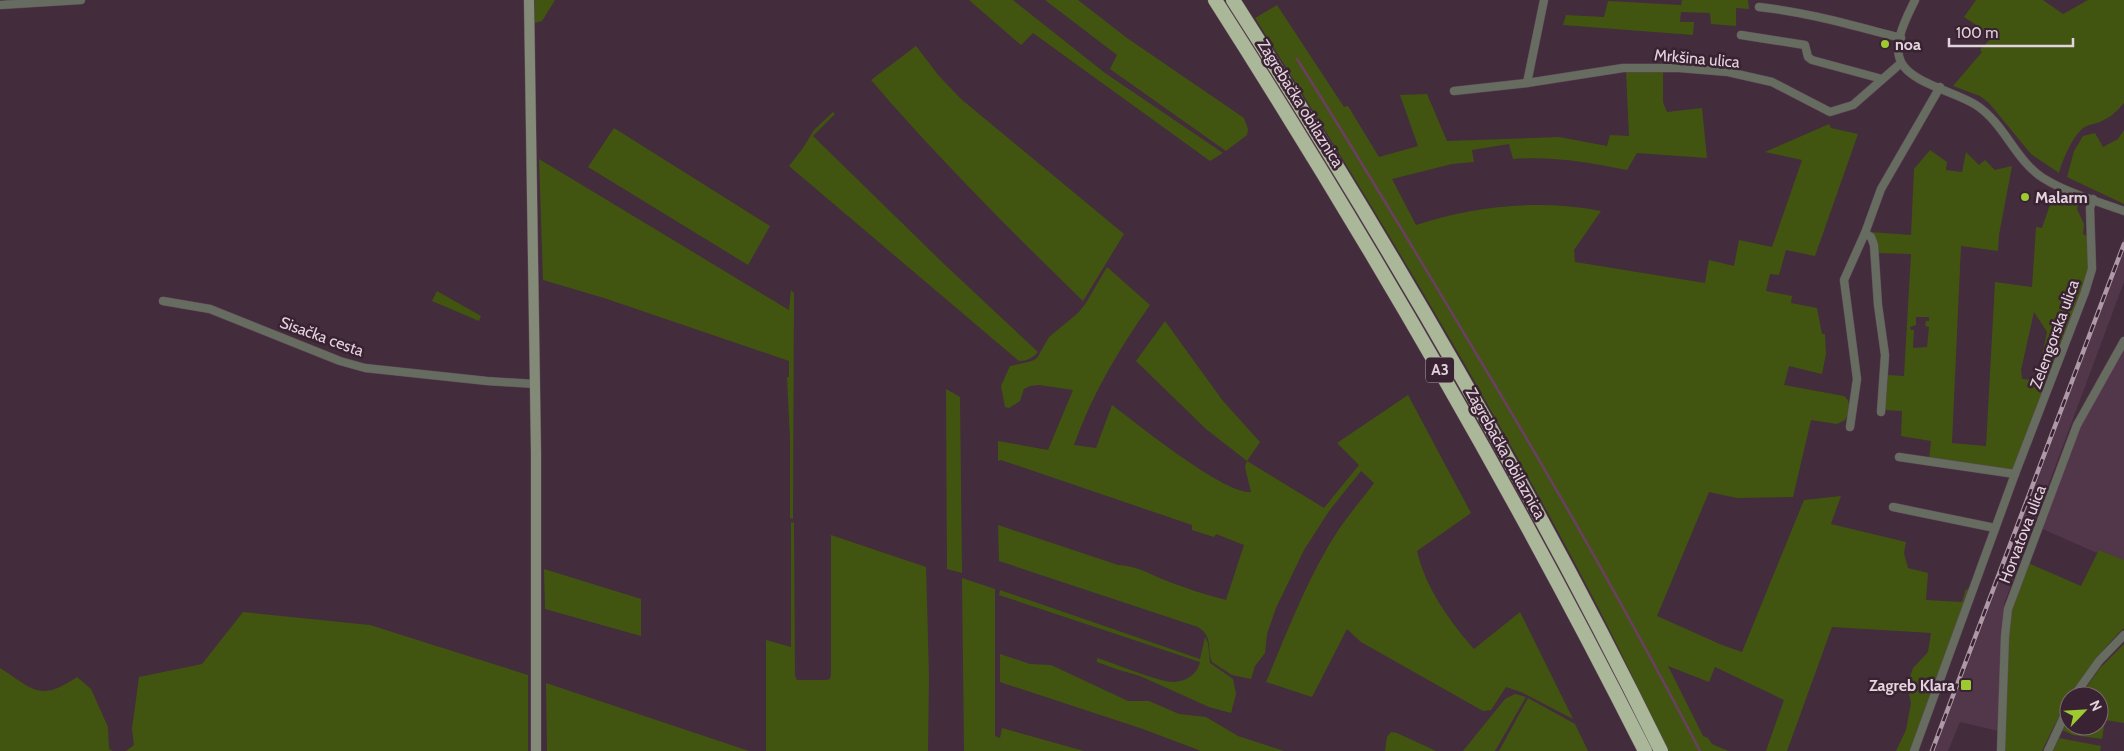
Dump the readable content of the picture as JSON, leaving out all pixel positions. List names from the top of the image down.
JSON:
{
  "streets": {
    "highway": ["Zagrebačka obilaznica", "A3"],
    "street": [
      "Mrkšina ulica",
      "Zelengorska ulica",
      "Sisačka cesta",
      "Horvatova ulica"
    ]
  },
  "places": {
    "other": ["noa", "Malarm"],
    "transit": ["Zagreb Klara"]
  },
  "scale_bar": "100 m",
  "north": "top right"
}
